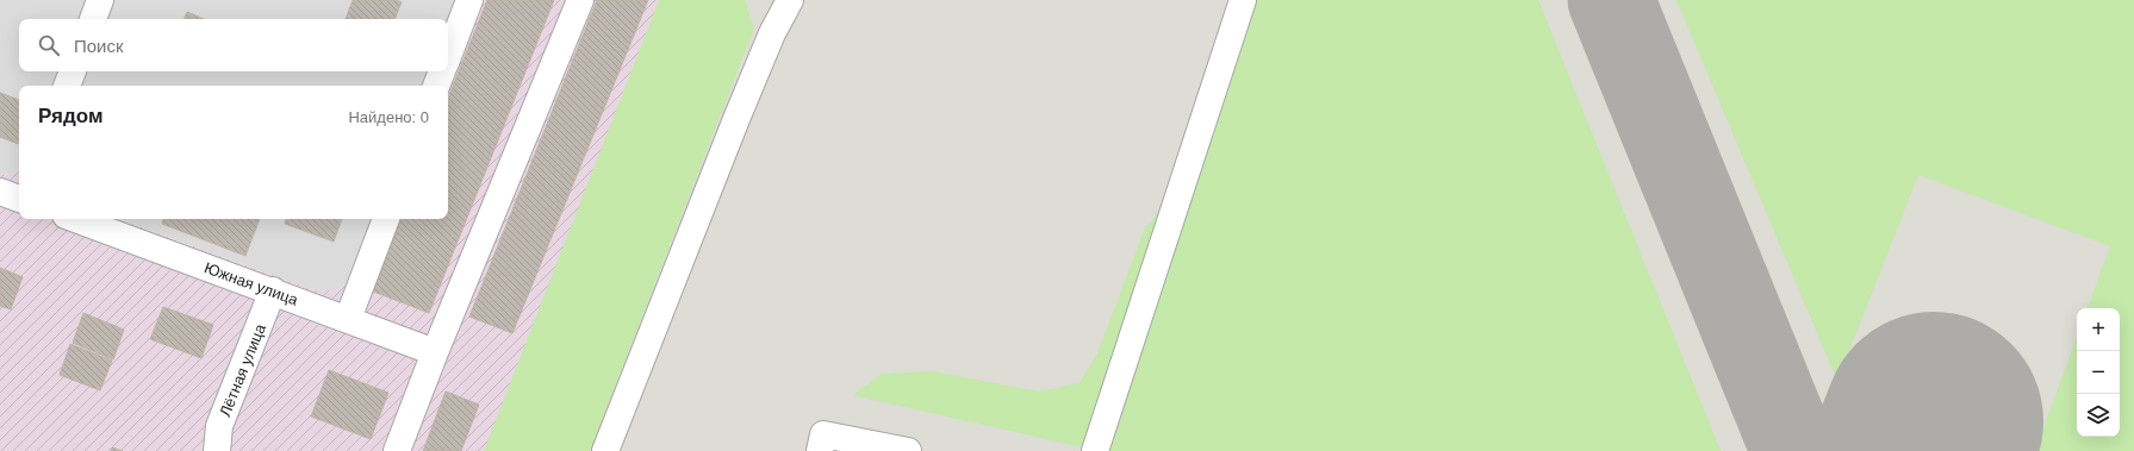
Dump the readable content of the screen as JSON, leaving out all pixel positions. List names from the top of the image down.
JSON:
{
  "streets": {
    "street": ["Южная улица", "Лётная улица"]
  },
  "crossings": [
    ["Южная улица", "Лётная улица"]
  ],
  "page": {
    "search": "Поиск",
    "heading": ["Рядом", "Найдено: 0"],
    "map_buttons": ["+", "−"]
  }
}
